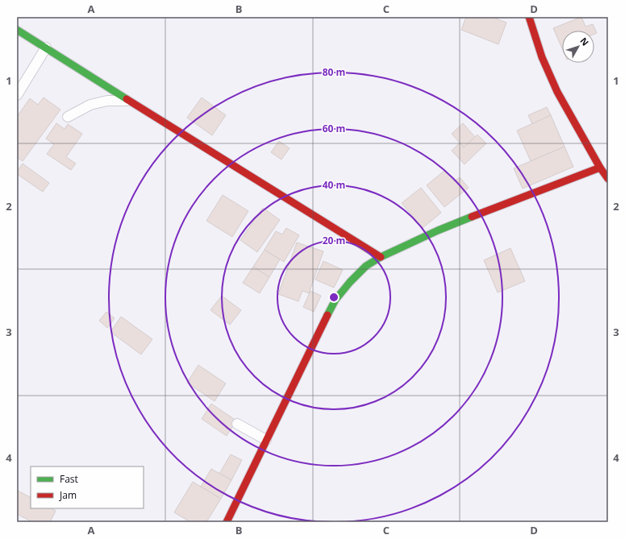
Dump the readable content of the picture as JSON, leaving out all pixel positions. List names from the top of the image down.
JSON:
{
  "legend": ["Fast", "Jam"],
  "north": "top right",
  "grid": {
    "columns": [
      "A",
      "B",
      "C",
      "D"
    ],
    "rows": [
      "1",
      "2",
      "3",
      "4"
    ]
  },
  "rings": [
    "80 m",
    "60 m",
    "40 m",
    "20 m"
  ]
}
